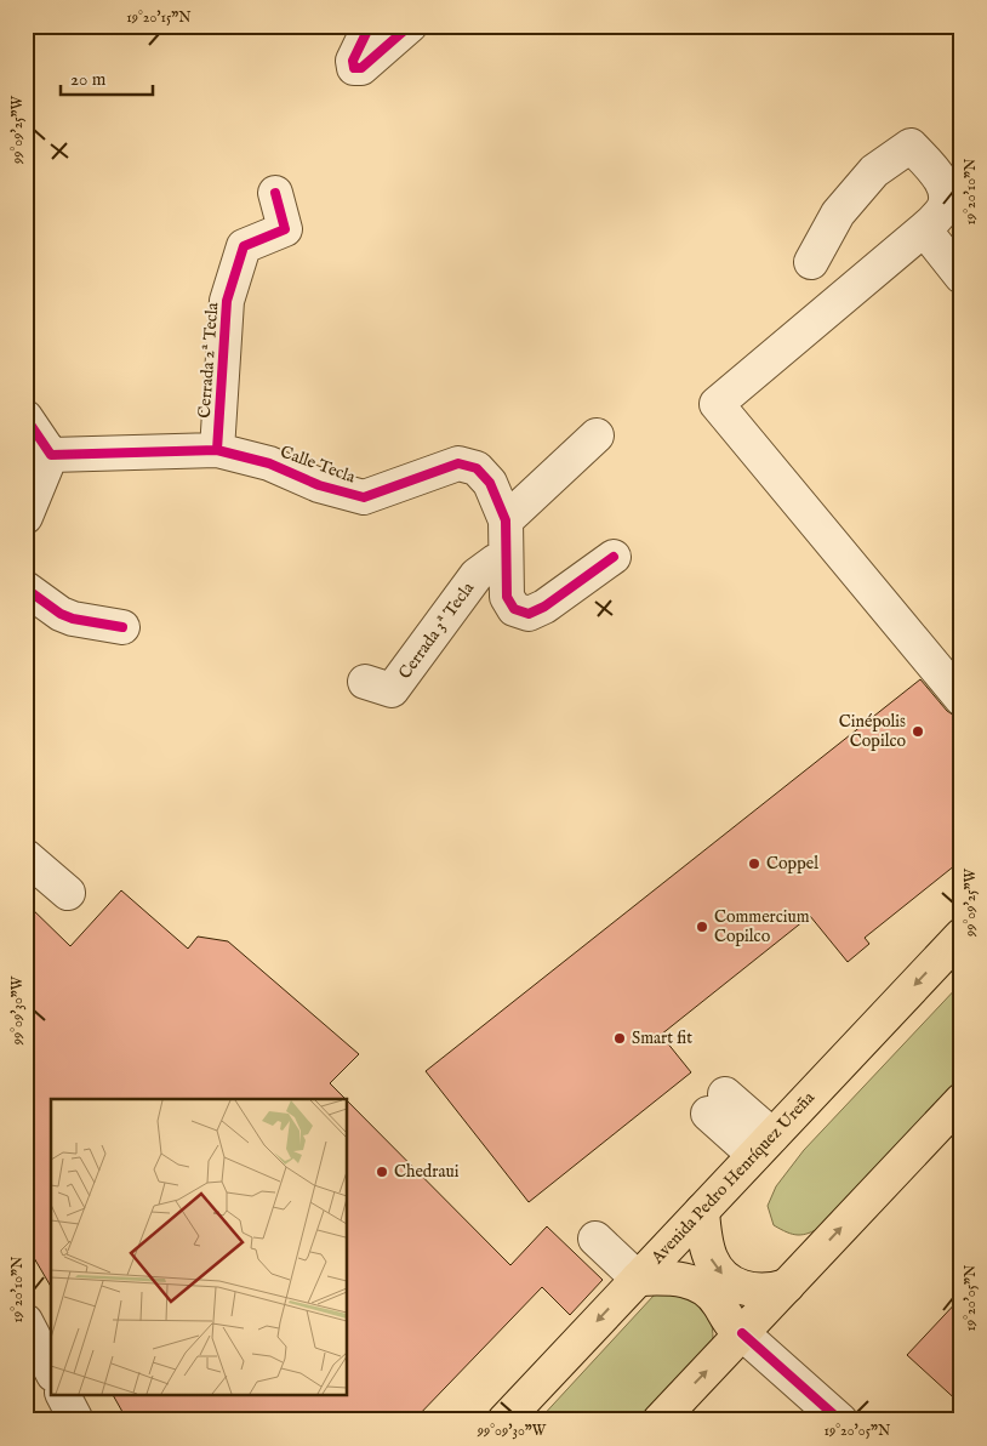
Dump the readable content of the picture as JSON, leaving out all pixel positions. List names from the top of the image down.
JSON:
{
  "streets": {
    "main road": ["Avenida Pedro Henríquez Ureña"],
    "street": ["Cerrada 2ª Tecla", "Calle Tecla", "Cerrada 3ª Tecla"]
  },
  "crossings": [
    ["Cerrada 2ª Tecla", "Calle Tecla"],
    ["Calle Tecla", "Cerrada 3ª Tecla"]
  ],
  "places": [
    "Cinépolis Copilco",
    "Coppel",
    "Commercium Copilco",
    "Smart fit",
    "Chedraui"
  ],
  "scale_bar": "20 m",
  "coordinates": [
    "19°20'15\"N",
    "99°09'25\"W",
    "19°20'10\"N",
    "99°09'30\"W",
    "19°20'05\"N"
  ]
}
